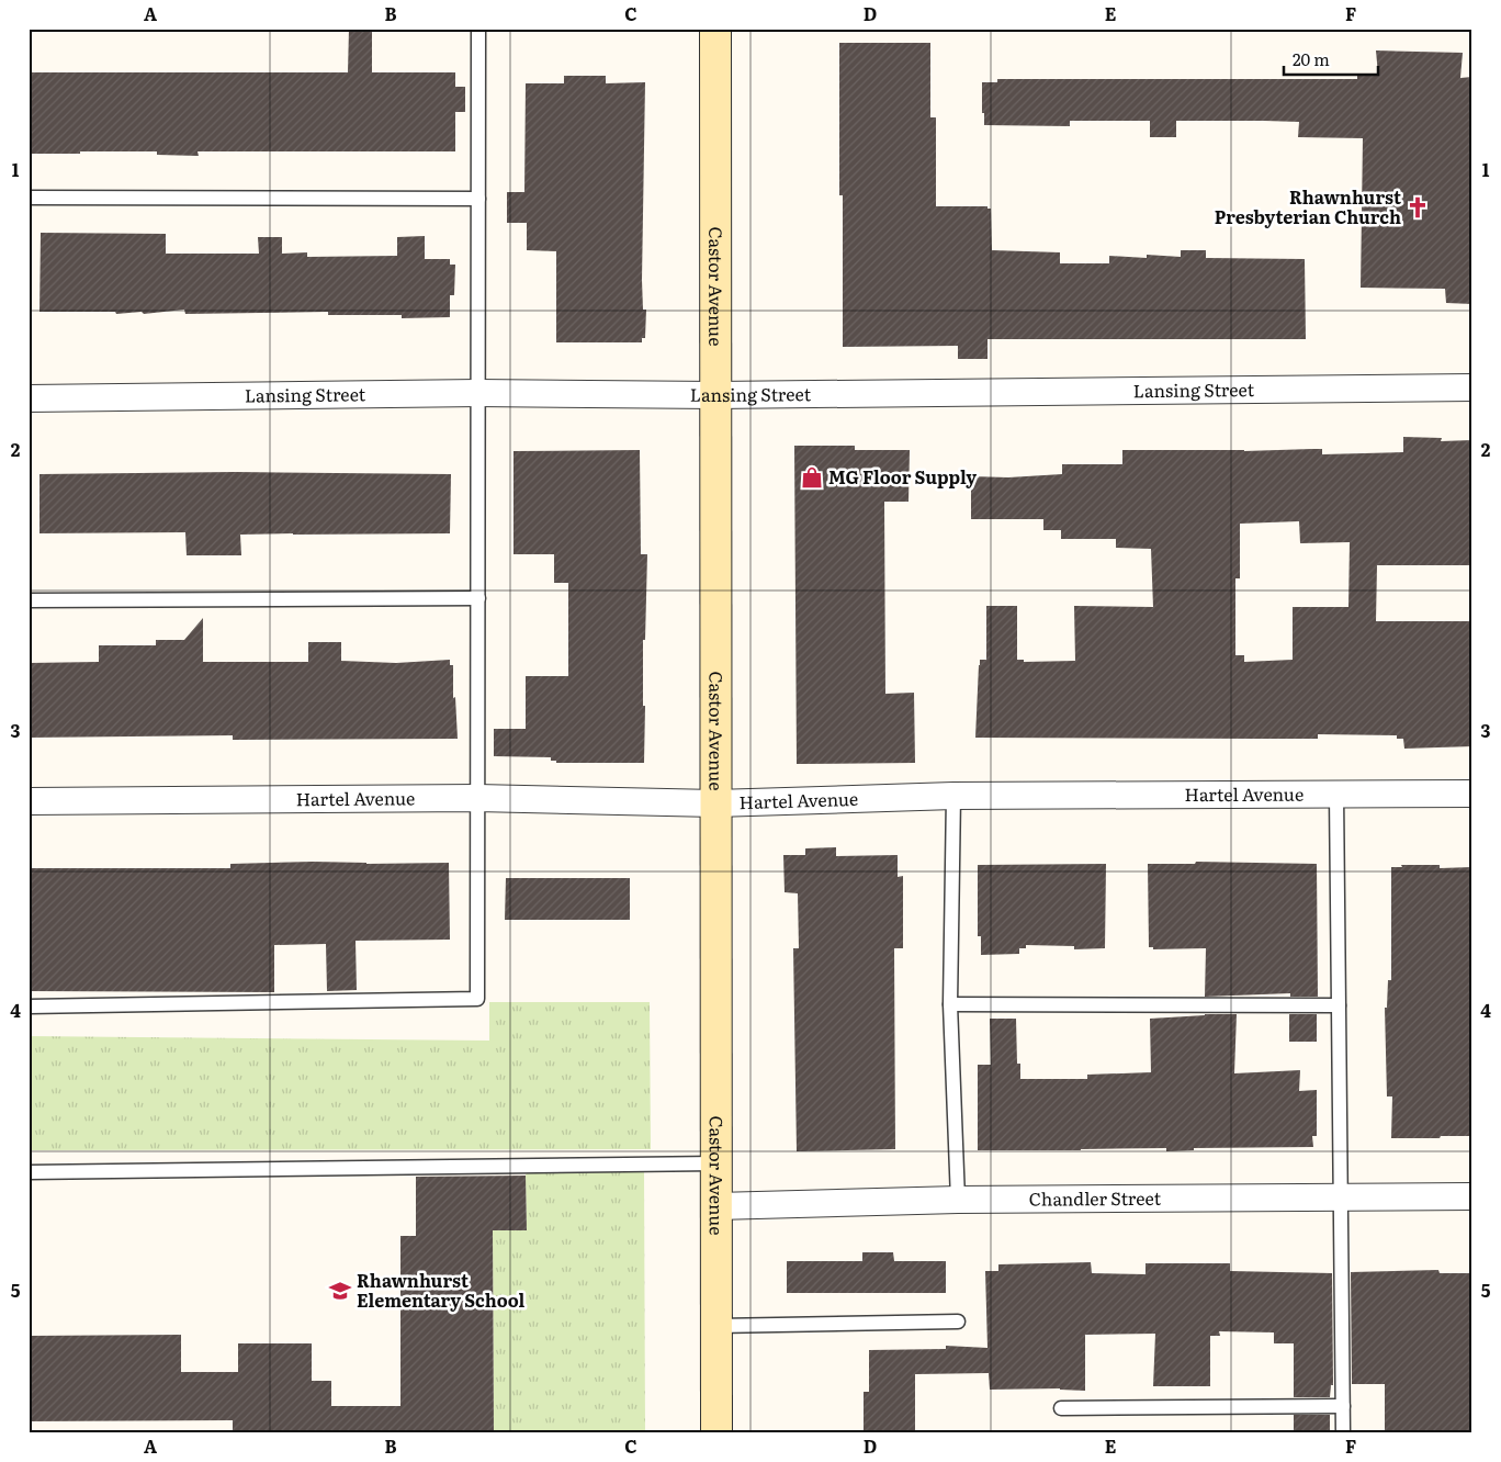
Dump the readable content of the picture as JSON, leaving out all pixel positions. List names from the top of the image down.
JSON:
{
  "streets": {
    "main road": ["Castor Avenue"],
    "street": ["Lansing Street", "Hartel Avenue", "Chandler Street"]
  },
  "crossings": [
    ["Castor Avenue", "Lansing Street"],
    ["Castor Avenue", "Hartel Avenue"],
    ["Castor Avenue", "Chandler Street"]
  ],
  "places": {
    "church": ["Rhawnhurst Presbyterian Church"],
    "shop": ["MG Floor Supply"],
    "school or university": ["Rhawnhurst Elementary School"]
  },
  "scale_bar": "20 m",
  "grid": {
    "columns": [
      "A",
      "B",
      "C",
      "D",
      "E",
      "F"
    ],
    "rows": [
      "1",
      "2",
      "3",
      "4",
      "5"
    ]
  }
}
